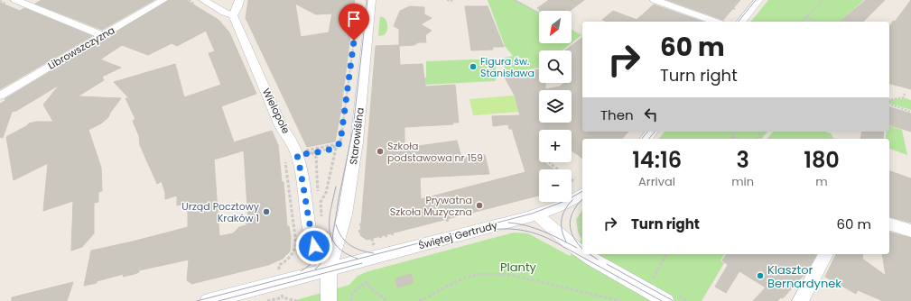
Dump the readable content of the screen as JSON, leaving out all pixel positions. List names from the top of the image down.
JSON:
{
  "streets": {
    "street": [
      "Librowszczyzna",
      "Wielopole",
      "Starowiślna",
      "Świętej Gertrudy"
    ]
  },
  "crossings": [
    ["Wielopole", "Starowiślna"],
    ["Wielopole", "Świętej Gertrudy"],
    ["Starowiślna", "Świętej Gertrudy"]
  ],
  "parks": ["Planty"],
  "places": [
    "Figura św. Stanisława",
    "Szkoła podstawowa nr 159",
    "Prywatna Szkoła Muzyczna",
    "Urząd Pocztowy Kraków 1",
    "Klasztor Bernardynek"
  ],
  "north": "bottom left",
  "page": {
    "map_buttons": ["+", "−"],
    "turn": ["60 m", "Turn right"],
    "then": "Then",
    "eta": [
      "14:16",
      "Arrival",
      "3",
      "min",
      "180",
      "m"
    ],
    "list": [
      {
        "name": "Turn right",
        "value": "60 m"
      }
    ]
  }
}
